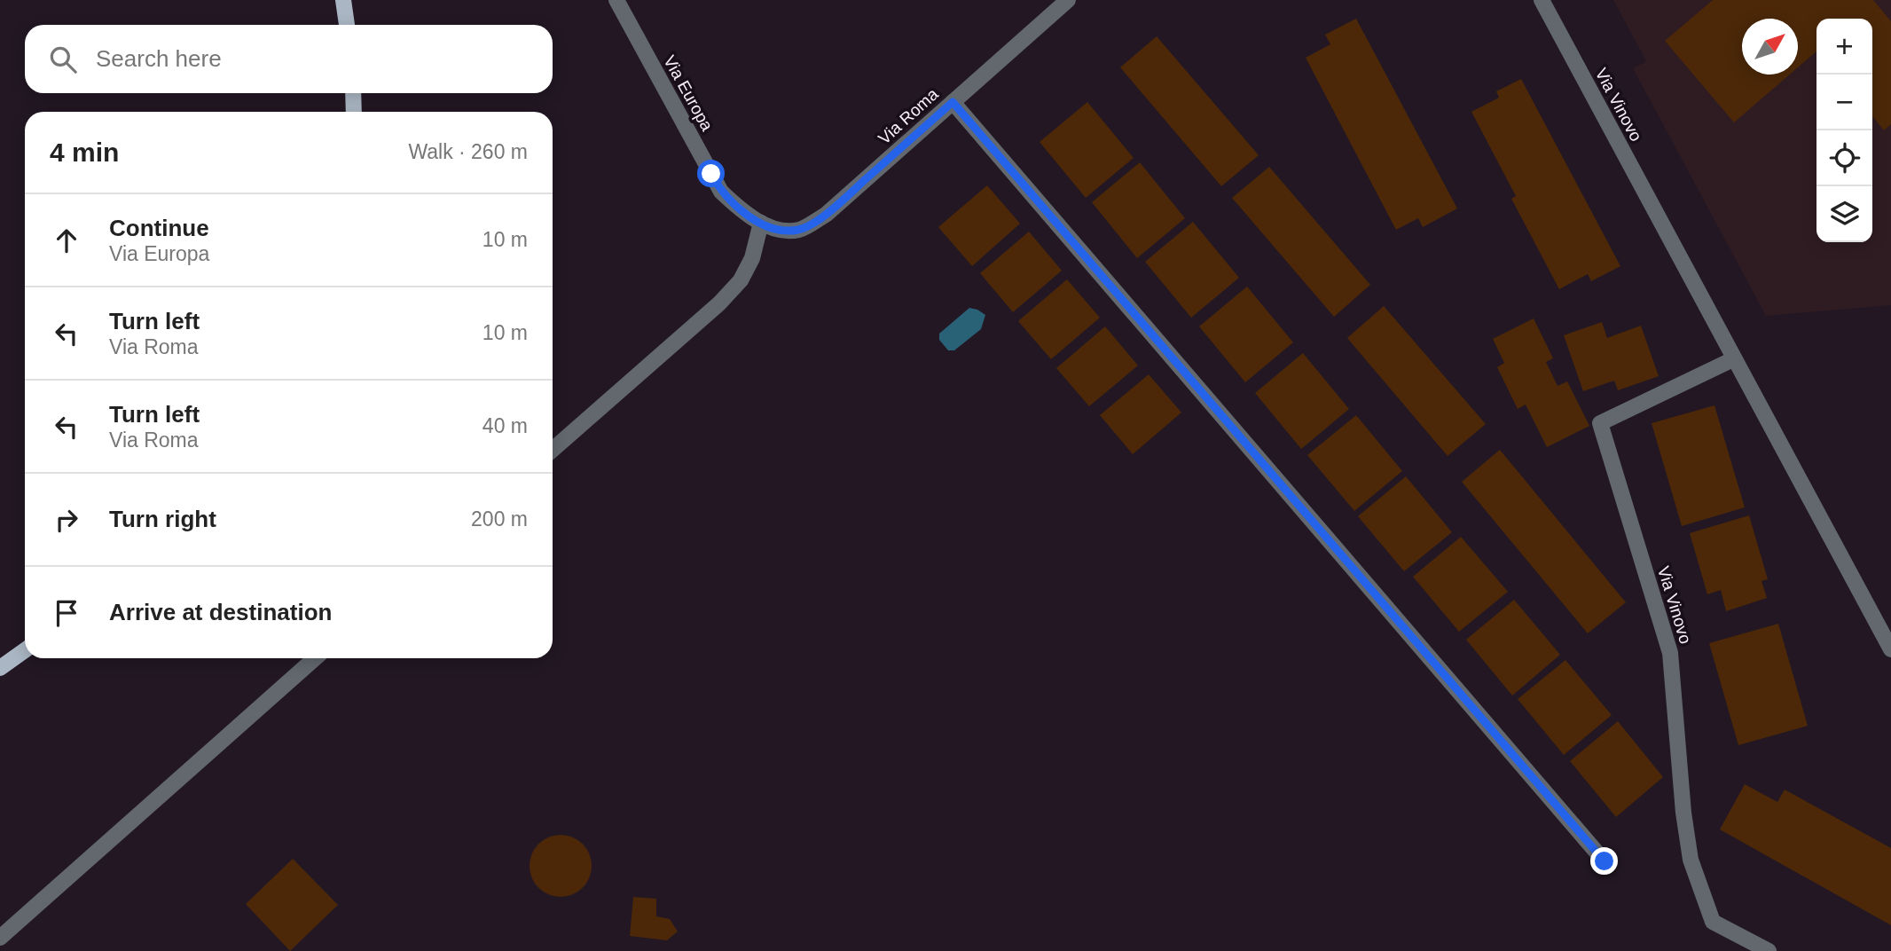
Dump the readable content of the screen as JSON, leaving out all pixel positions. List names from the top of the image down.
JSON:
{
  "streets": {
    "street": ["Via Europa", "Via Vinovo", "Via Roma"]
  },
  "crossings": [
    ["Via Europa", "Via Roma"]
  ],
  "north": "top right",
  "page": {
    "map_buttons": ["+", "−"],
    "search": "Search here",
    "heading": ["4 min", "Walk · 260 m"],
    "list": [
      ["Continue", "Via Europa", "10 m"],
      ["Turn left", "Via Roma", "10 m"],
      ["Turn left", "Via Roma", "40 m"],
      ["Turn right", "200 m"],
      "Arrive at destination"
    ]
  }
}
